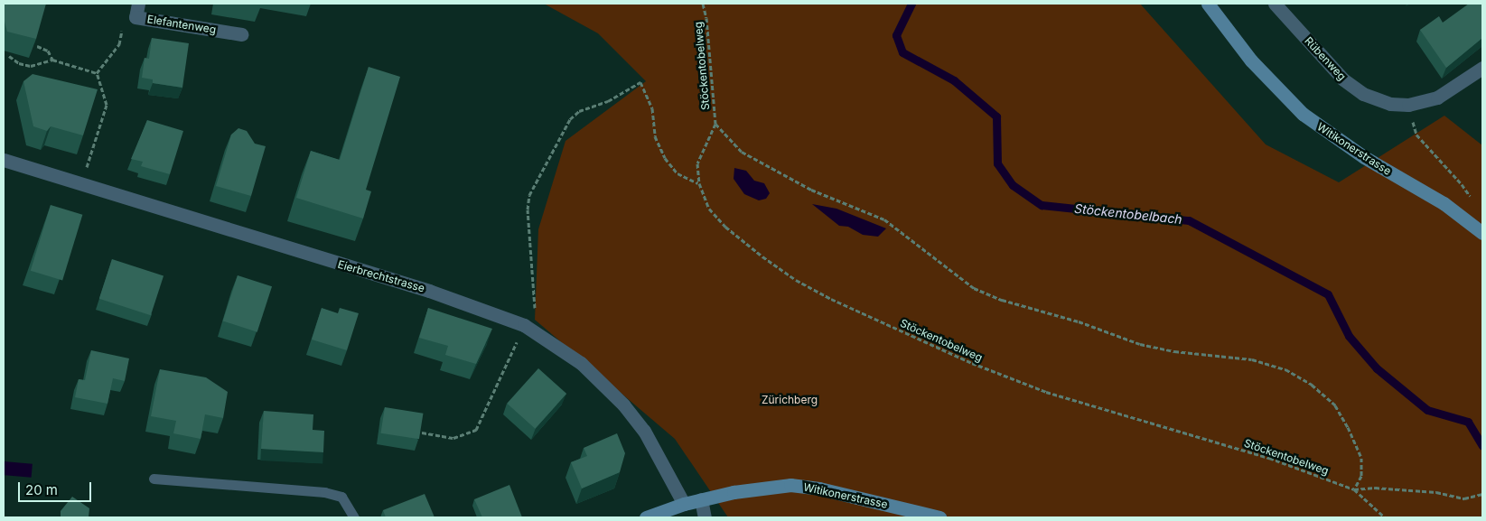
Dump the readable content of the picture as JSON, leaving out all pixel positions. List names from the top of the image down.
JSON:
{
  "streets": {
    "main road": ["Witikonerstrasse"],
    "street": ["Elefantenweg", "Rübenweg", "Eierbrechtstrasse"],
    "path": ["Stöckentobelweg"]
  },
  "crossings": [
    ["Witikonerstrasse", "Eierbrechtstrasse"]
  ],
  "water": ["Stöckentobelbach"],
  "parks": ["Zürichberg"],
  "scale_bar": "20 m"
}
